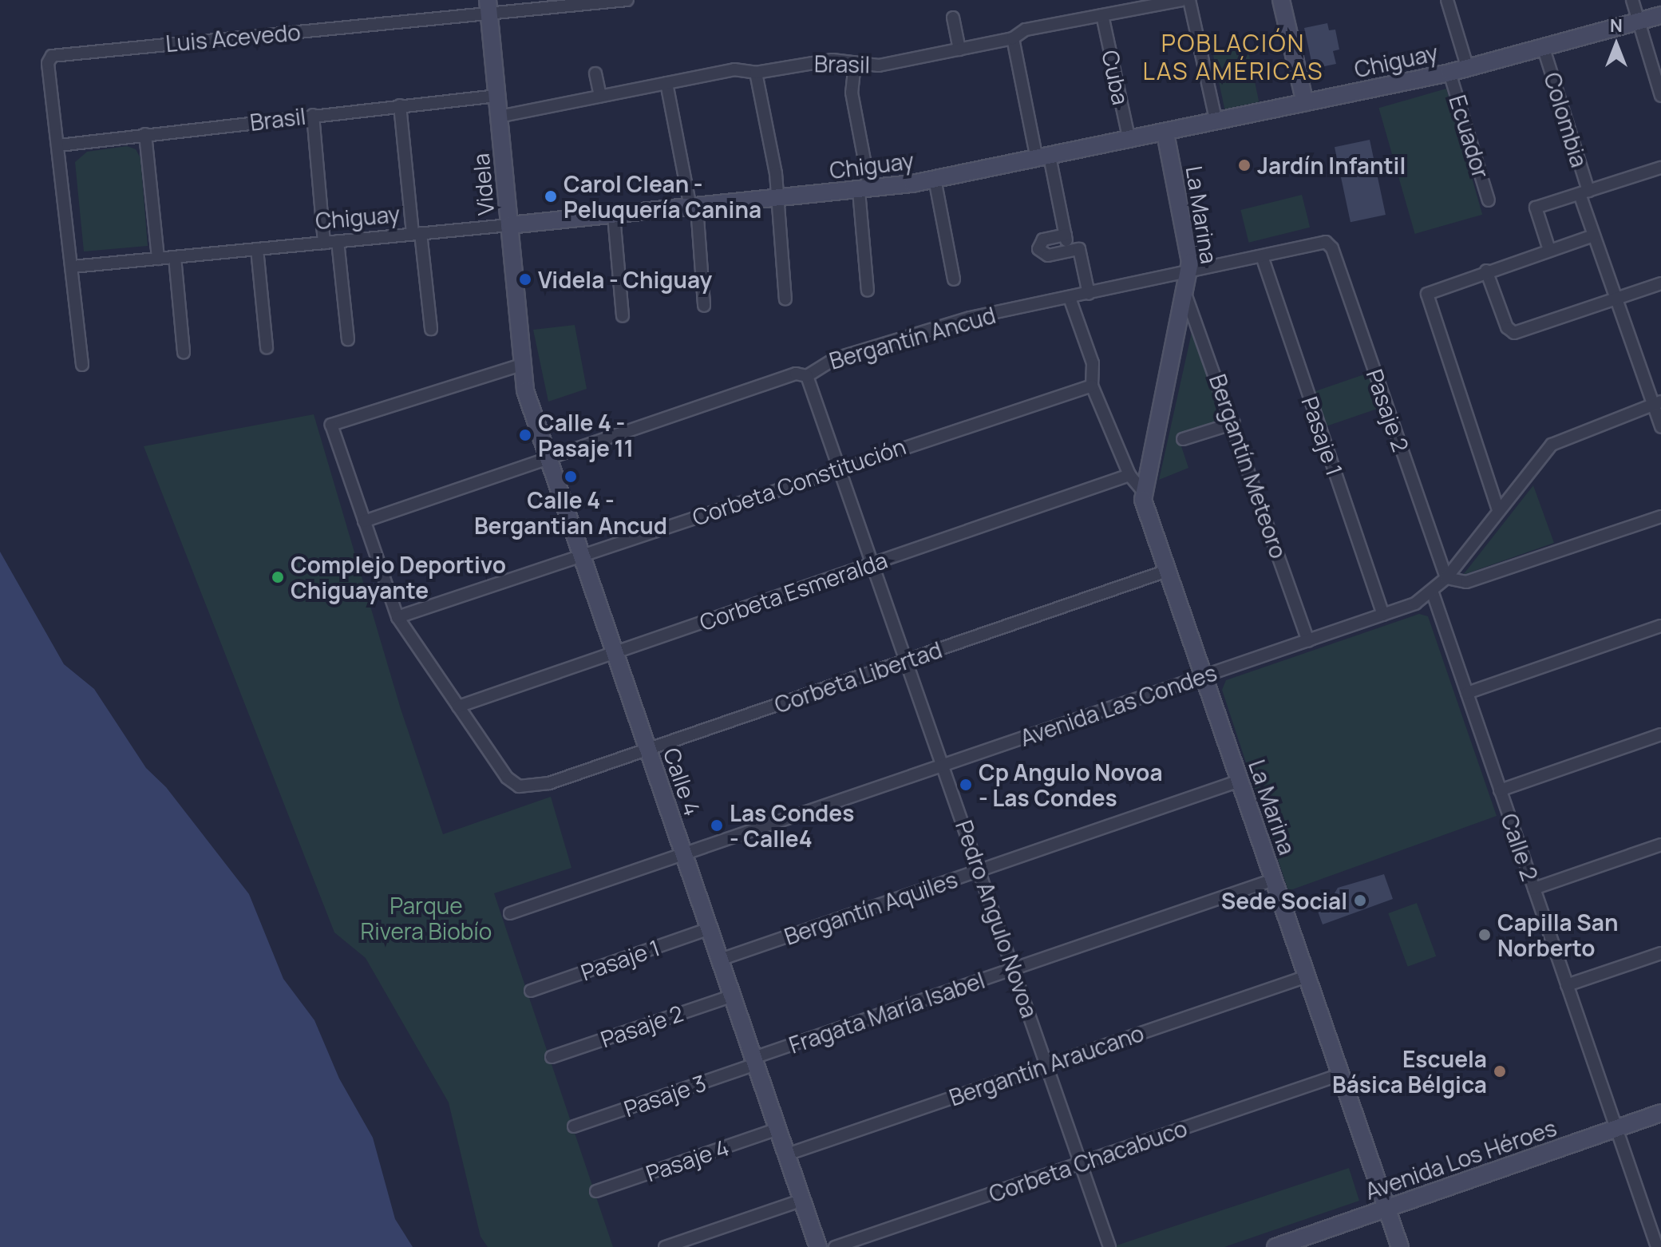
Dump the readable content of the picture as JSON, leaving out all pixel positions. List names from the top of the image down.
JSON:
{
  "streets": {
    "street": [
      "Luis Acevedo",
      "Chiguay",
      "Brasil",
      "Cuba",
      "Colombia",
      "Ecuador",
      "Videla",
      "La Marina",
      "Bergantín Ancud",
      "Pasaje 2",
      "Pasaje 1",
      "Bergantín Meteoro",
      "Corbeta Constitución",
      "Corbeta Esmeralda",
      "Corbeta Libertad",
      "Avenida Las Condes",
      "Calle 4",
      "Calle 2",
      "Bergantín Aquiles",
      "Pedro Angulo Novoa",
      "Fragata María Isabel",
      "Bergantín Araucano",
      "Pasaje 3",
      "Avenida Los Héroes",
      "Pasaje 4",
      "Corbeta Chacabuco"
    ]
  },
  "crossings": [
    ["Luis Acevedo", "Chiguay"],
    ["Luis Acevedo", "Brasil"],
    ["Luis Acevedo", "Videla"],
    ["Chiguay", "Cuba"],
    ["Chiguay", "Colombia"],
    ["Chiguay", "Ecuador"],
    ["Chiguay", "Videla"],
    ["Chiguay", "La Marina"],
    ["Brasil", "Cuba"],
    ["Brasil", "Videla"],
    ["Colombia", "Avenida Las Condes"],
    ["Videla", "Corbeta Libertad"],
    ["Videla", "Calle 4"],
    ["La Marina", "Bergantín Ancud"],
    ["La Marina", "Bergantín Meteoro"],
    ["La Marina", "Corbeta Constitución"],
    ["La Marina", "Corbeta Esmeralda"],
    ["La Marina", "Corbeta Libertad"],
    ["La Marina", "Avenida Las Condes"],
    ["La Marina", "Bergantín Aquiles"],
    ["La Marina", "Fragata María Isabel"],
    ["La Marina", "Bergantín Araucano"],
    ["La Marina", "Avenida Los Héroes"],
    ["La Marina", "Corbeta Chacabuco"],
    ["Bergantín Ancud", "Pasaje 2"],
    ["Bergantín Ancud", "Pasaje 1"],
    ["Bergantín Ancud", "Corbeta Libertad"],
    ["Bergantín Ancud", "Calle 4"],
    ["Bergantín Ancud", "Pedro Angulo Novoa"],
    ["Pasaje 2", "Avenida Las Condes"],
    ["Pasaje 2", "Calle 4"],
    ["Pasaje 1", "Avenida Las Condes"],
    ["Pasaje 1", "Calle 4"],
    ["Bergantín Meteoro", "Avenida Las Condes"],
    ["Corbeta Constitución", "Corbeta Libertad"],
    ["Corbeta Constitución", "Calle 4"],
    ["Corbeta Constitución", "Pedro Angulo Novoa"],
    ["Corbeta Esmeralda", "Corbeta Libertad"],
    ["Corbeta Esmeralda", "Calle 4"],
    ["Corbeta Esmeralda", "Pedro Angulo Novoa"],
    ["Corbeta Libertad", "Calle 4"],
    ["Corbeta Libertad", "Pedro Angulo Novoa"],
    ["Avenida Las Condes", "Calle 4"],
    ["Avenida Las Condes", "Calle 2"],
    ["Avenida Las Condes", "Pedro Angulo Novoa"],
    ["Calle 4", "Bergantín Aquiles"],
    ["Calle 4", "Fragata María Isabel"],
    ["Calle 4", "Bergantín Araucano"],
    ["Calle 4", "Pasaje 3"],
    ["Calle 4", "Pasaje 4"],
    ["Calle 2", "Avenida Los Héroes"],
    ["Bergantín Aquiles", "Pedro Angulo Novoa"],
    ["Pedro Angulo Novoa", "Fragata María Isabel"],
    ["Pedro Angulo Novoa", "Bergantín Araucano"],
    ["Pedro Angulo Novoa", "Corbeta Chacabuco"],
    ["Fragata María Isabel", "Pasaje 3"]
  ],
  "districts": ["POBLACIÓN LAS AMÉRICAS"],
  "parks": ["Parque Rivera Biobío"],
  "places": [
    "Jardín Infantil",
    "Carol Clean - Peluquería Canina",
    "Videla - Chiguay",
    "Calle 4 - Pasaje 11",
    "Calle 4 - Bergantian Ancud",
    "Complejo Deportivo Chiguayante",
    "Cp Angulo Novoa - Las Condes",
    "Las Condes - Calle4",
    "Sede Social",
    "Capilla San Norberto",
    "Escuela Básica Bélgica"
  ],
  "north": "top"
}
